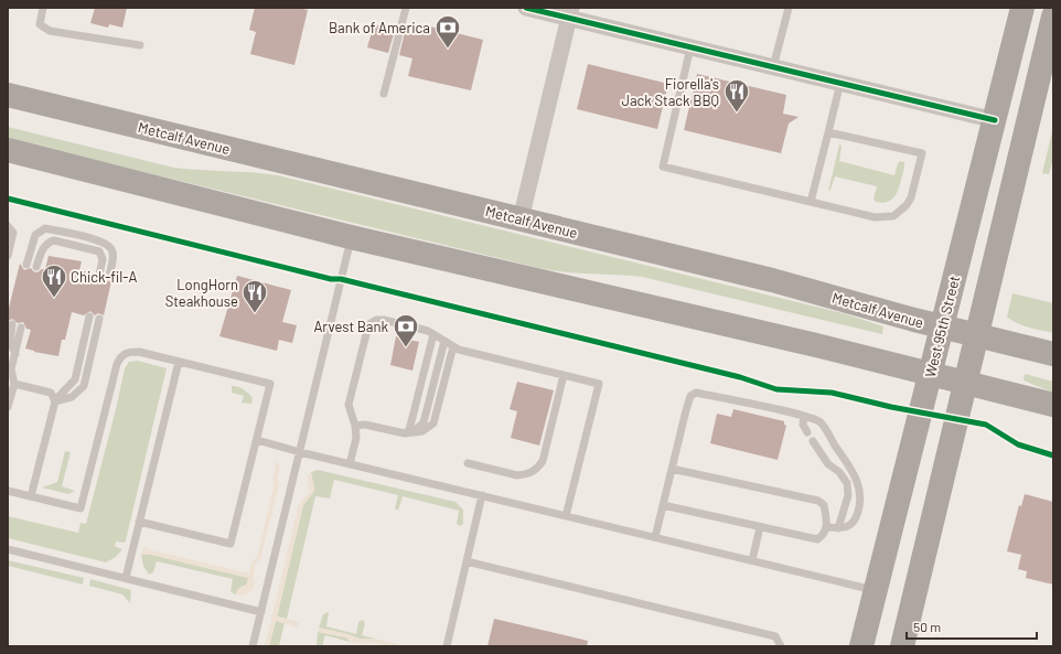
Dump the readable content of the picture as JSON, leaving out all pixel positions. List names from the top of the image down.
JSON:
{
  "streets": {
    "main road": ["Metcalf Avenue", "West 95th Street"]
  },
  "crossings": [
    ["Metcalf Avenue", "West 95th Street"]
  ],
  "places": {
    "bank": ["Bank of America", "Arvest Bank"],
    "restaurant": ["Fiorella's Jack Stack BBQ", "Chick-fil-A", "LongHorn Steakhouse"]
  },
  "scale_bar": "50 m"
}
